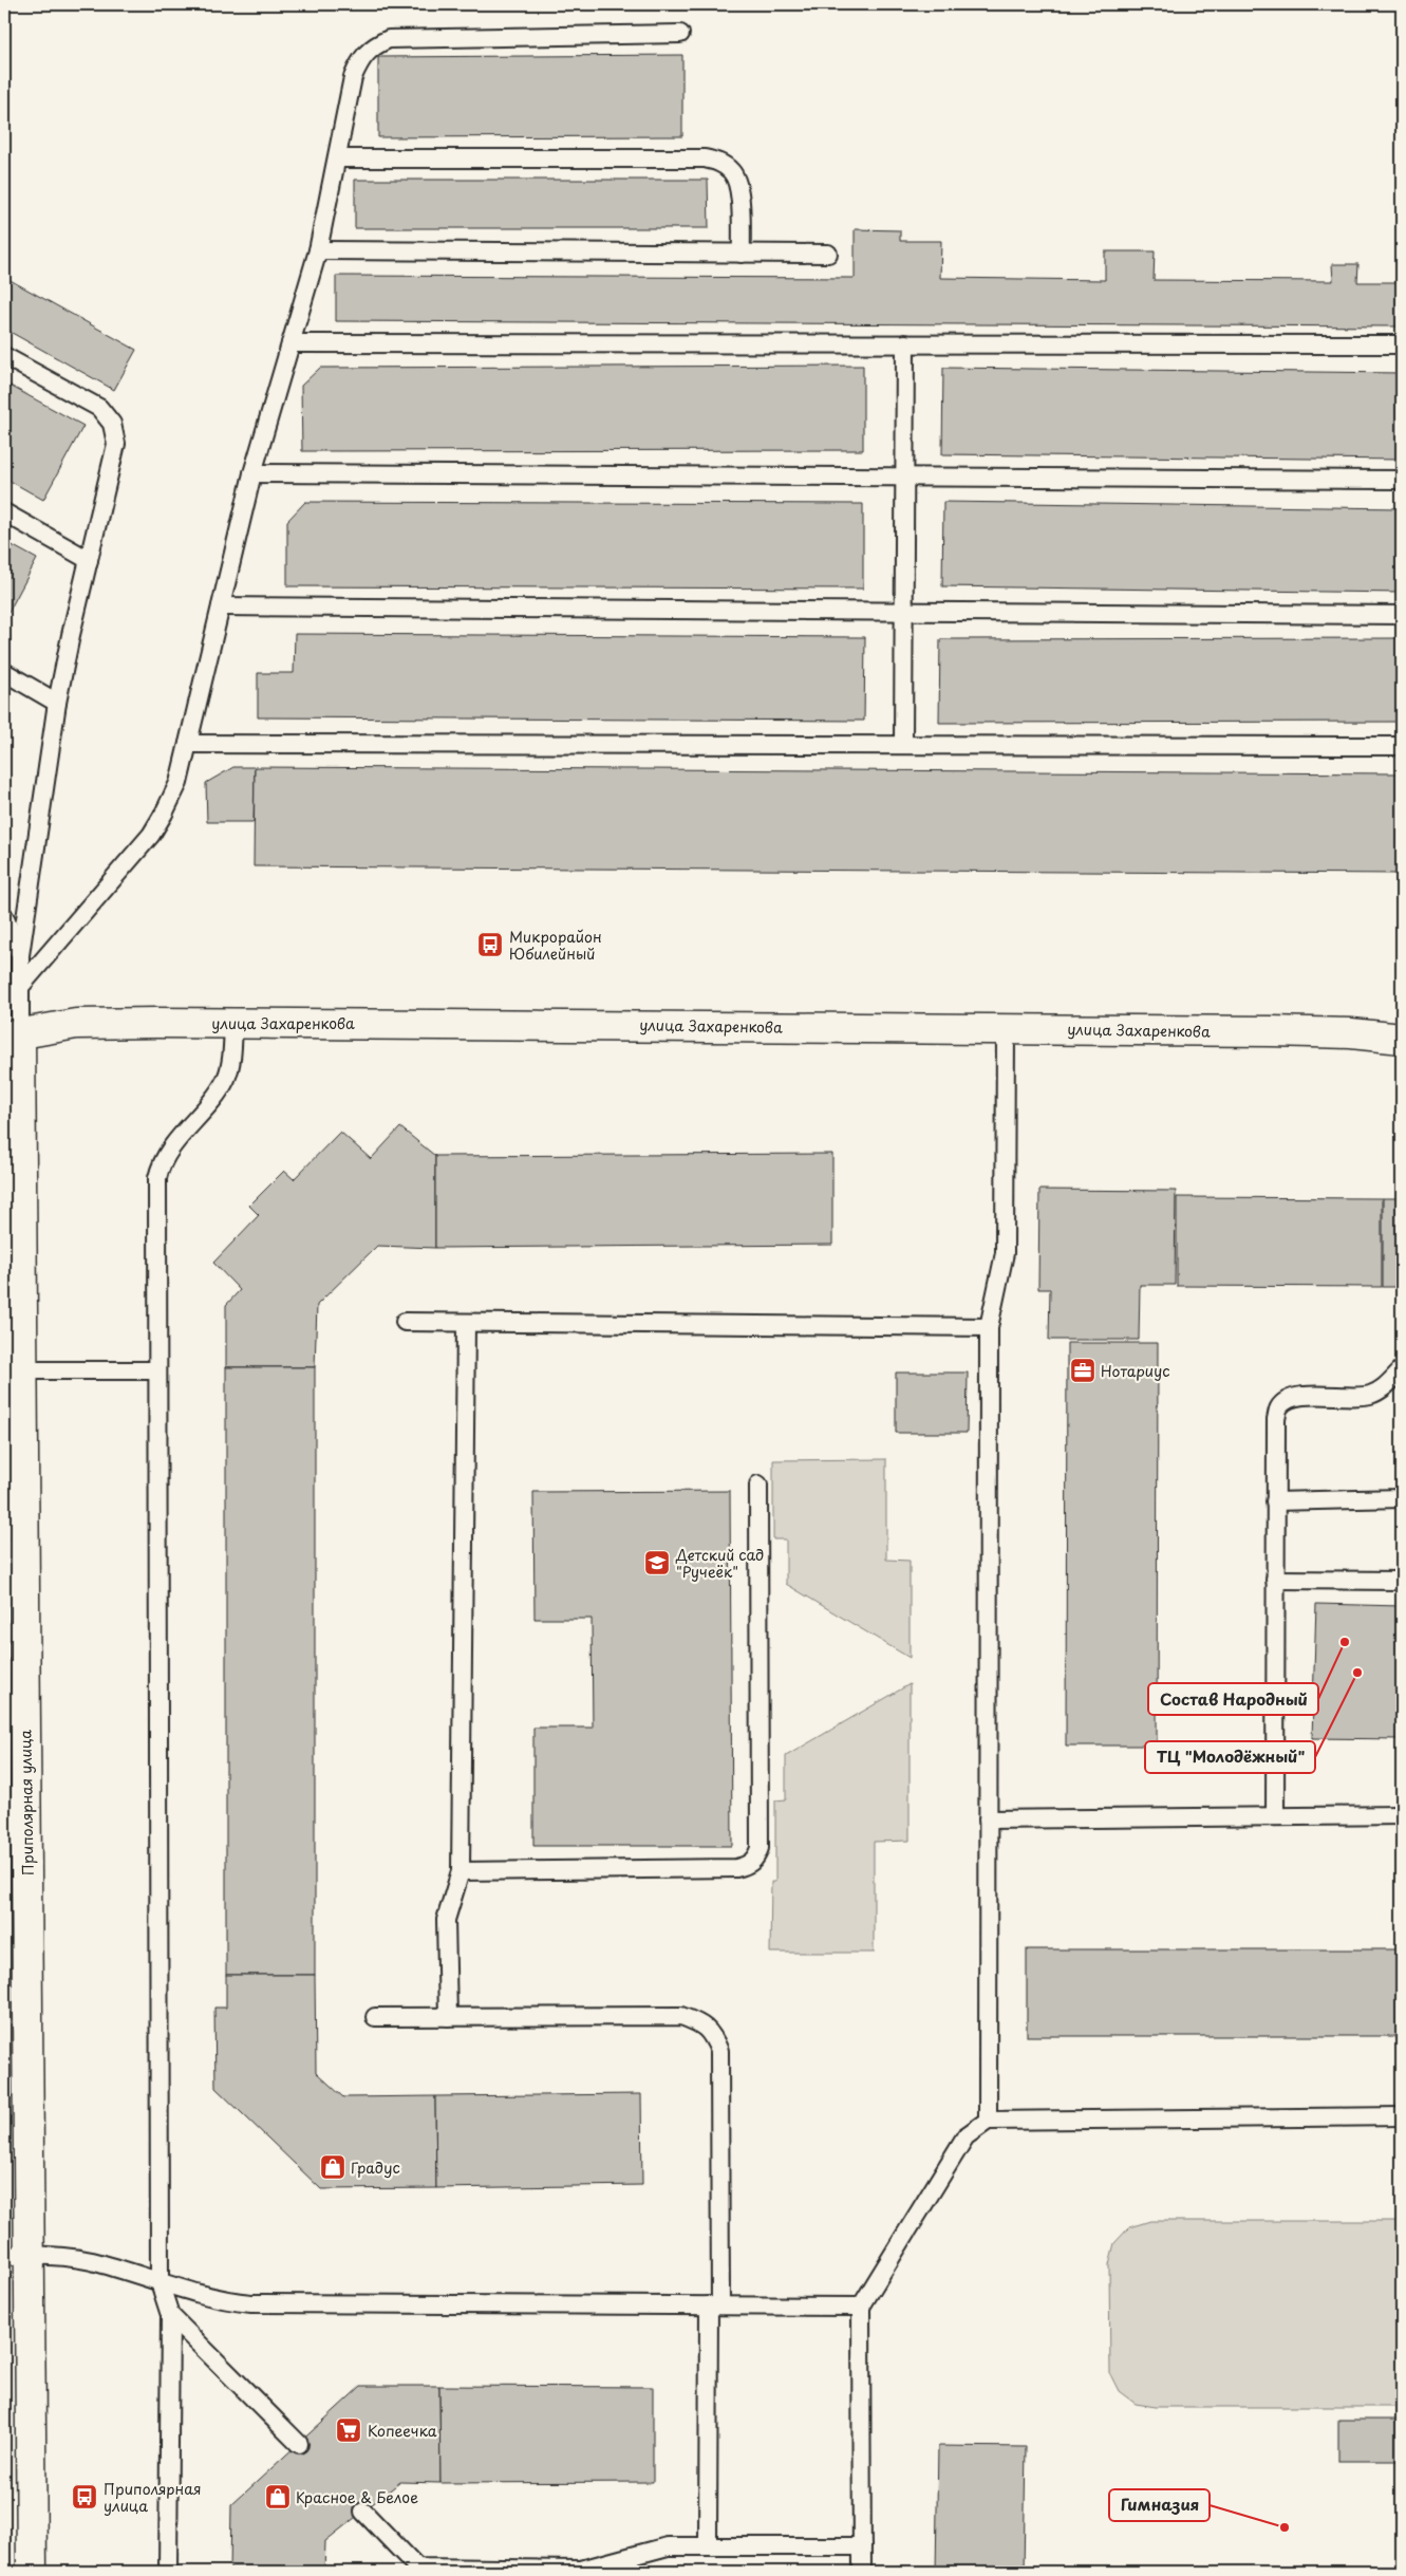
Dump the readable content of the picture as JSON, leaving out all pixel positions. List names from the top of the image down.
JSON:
{
  "streets": {
    "street": ["улица Захаренкова", "Приполярная улица"]
  },
  "crossings": [
    ["улица Захаренкова", "Приполярная улица"]
  ],
  "places": {
    "bus stop": ["Микрорайон Юбилейный", "Приполярная улица"],
    "office": ["Нотариус"],
    "school or university": ["Детский сад \"Ручеёк\""],
    "other": ["Состав Народный", "ТЦ \"Молодёжный\"", "Гимназия"],
    "shop": ["Градус", "Красное & Белое"],
    "supermarket": ["Копеечка"]
  }
}
